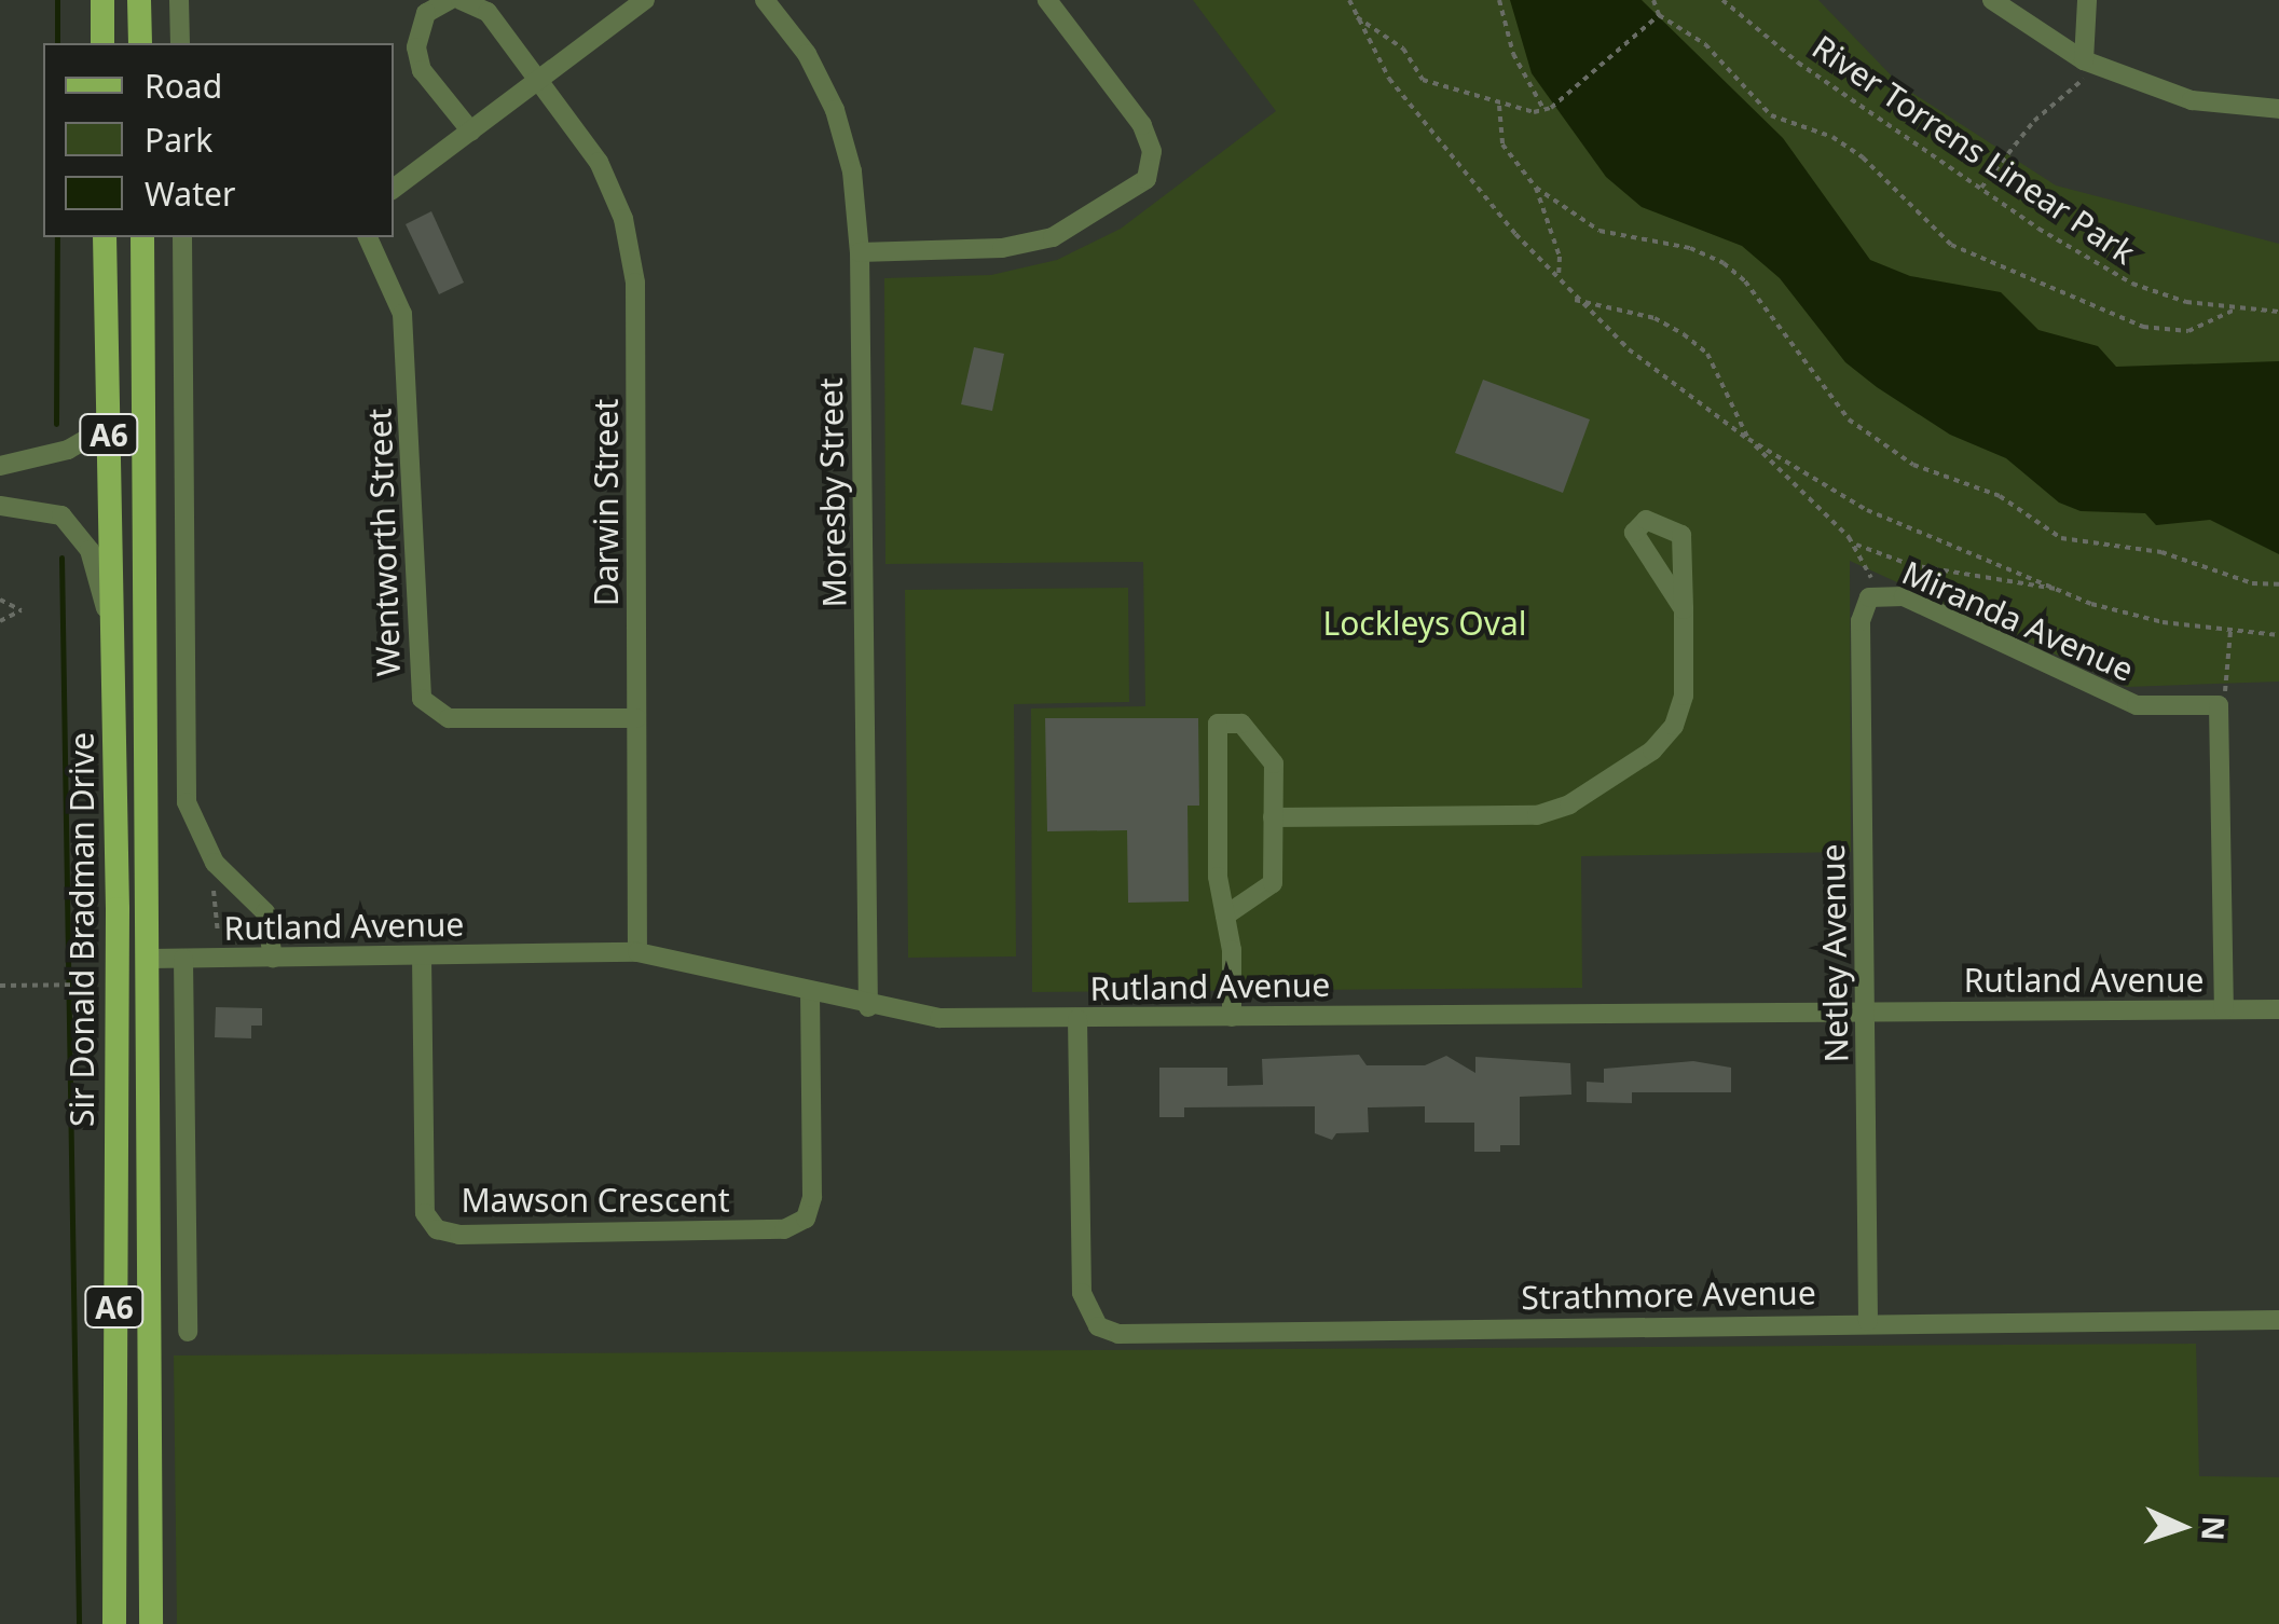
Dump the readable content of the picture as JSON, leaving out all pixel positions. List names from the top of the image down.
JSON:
{
  "streets": {
    "main road": ["A6", "Sir Donald Bradman Drive"],
    "street": [
      "Moresby Street",
      "Darwin Street",
      "Wentworth Street",
      "Miranda Avenue",
      "Rutland Avenue",
      "Netley Avenue",
      "Mawson Crescent",
      "Strathmore Avenue"
    ],
    "path": ["River Torrens Linear Park"]
  },
  "crossings": [
    ["Moresby Street", "Rutland Avenue"],
    ["Darwin Street", "Wentworth Street"],
    ["Darwin Street", "Rutland Avenue"],
    ["Miranda Avenue", "Netley Avenue"],
    ["Rutland Avenue", "Sir Donald Bradman Drive"],
    ["Rutland Avenue", "Netley Avenue"],
    ["Rutland Avenue", "Mawson Crescent"],
    ["Rutland Avenue", "Strathmore Avenue"],
    ["Netley Avenue", "Strathmore Avenue"]
  ],
  "parks": ["Lockleys Oval"],
  "legend": ["Road", "Park", "Water"],
  "north": "right"
}
